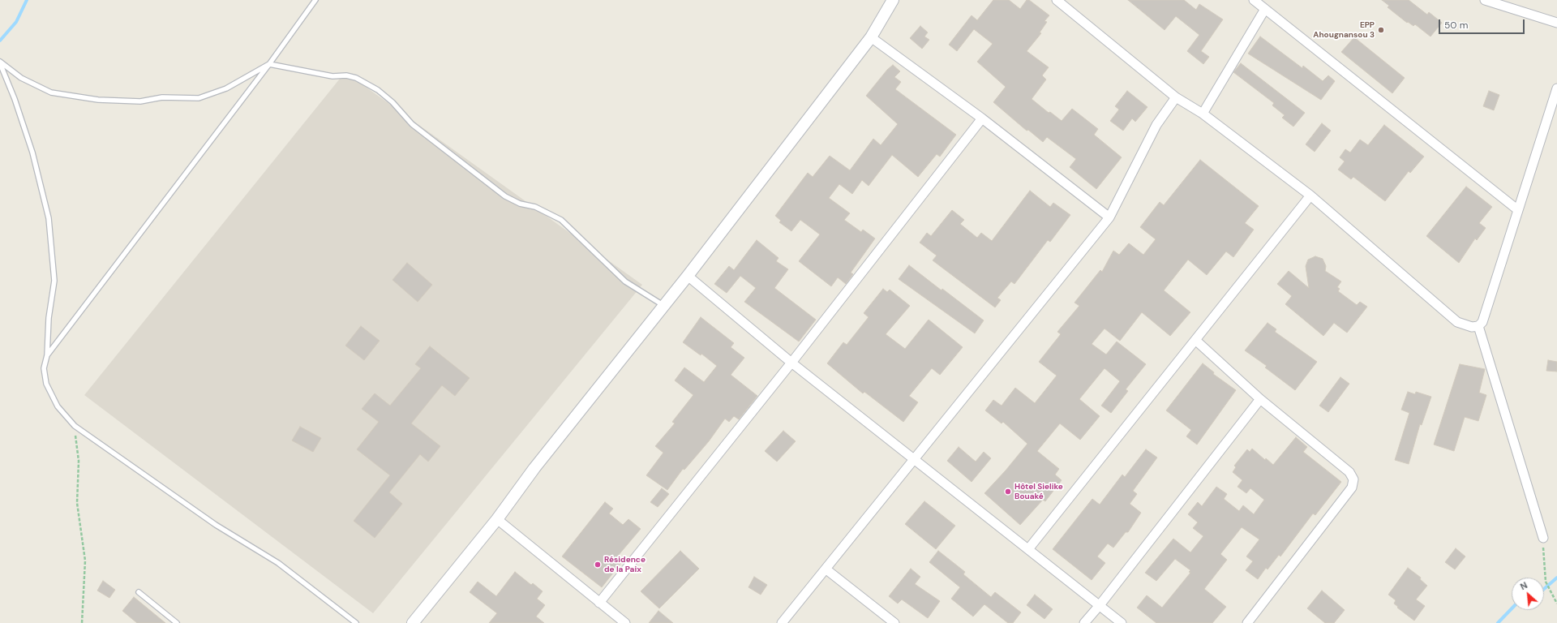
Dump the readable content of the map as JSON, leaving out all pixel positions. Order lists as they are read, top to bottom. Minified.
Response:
{"places":["EPP Ahougnansou 3","Hôtel Sielike Bouaké","Résidence de la Paix"],"scale_bar":"50 m","north":"top left"}
